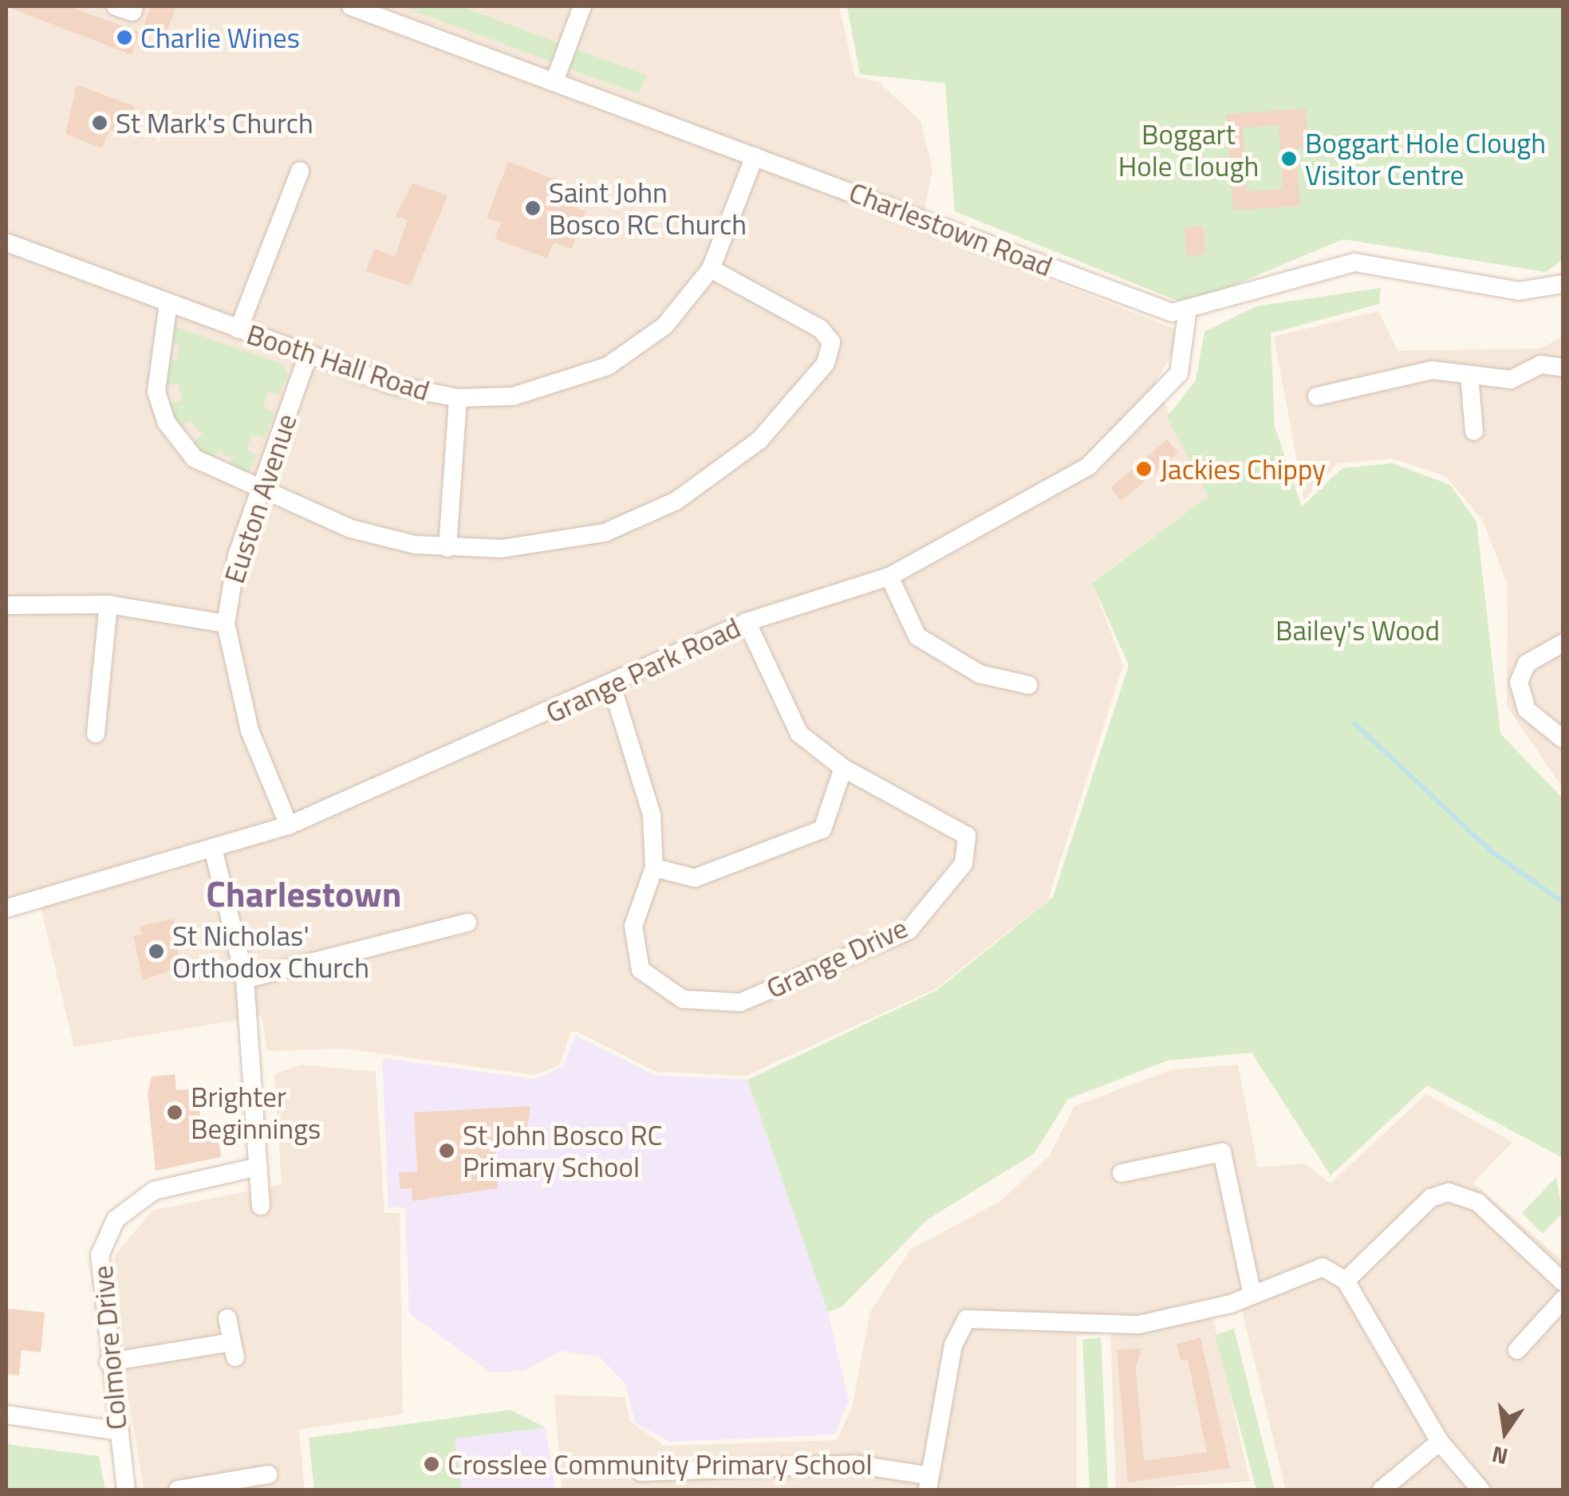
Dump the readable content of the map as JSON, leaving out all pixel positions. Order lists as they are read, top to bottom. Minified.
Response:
{"streets":{"street":["Charlestown Road","Booth Hall Road","Euston Avenue","Grange Park Road","Grange Drive","Colmore Drive"]},"crossings":[["Charlestown Road","Booth Hall Road"],["Charlestown Road","Grange Park Road"],["Booth Hall Road","Euston Avenue"],["Euston Avenue","Grange Park Road"],["Grange Park Road","Grange Drive"]],"districts":["Charlestown"],"parks":["Boggart Hole Clough","Bailey's Wood"],"places":["Charlie Wines","St Mark's Church","Boggart Hole Clough Visitor Centre","Saint John Bosco RC Church","Jackies Chippy","St Nicholas' Orthodox Church","Brighter Beginnings","St John Bosco RC Primary School","Crosslee Community Primary School"],"north":"bottom"}
